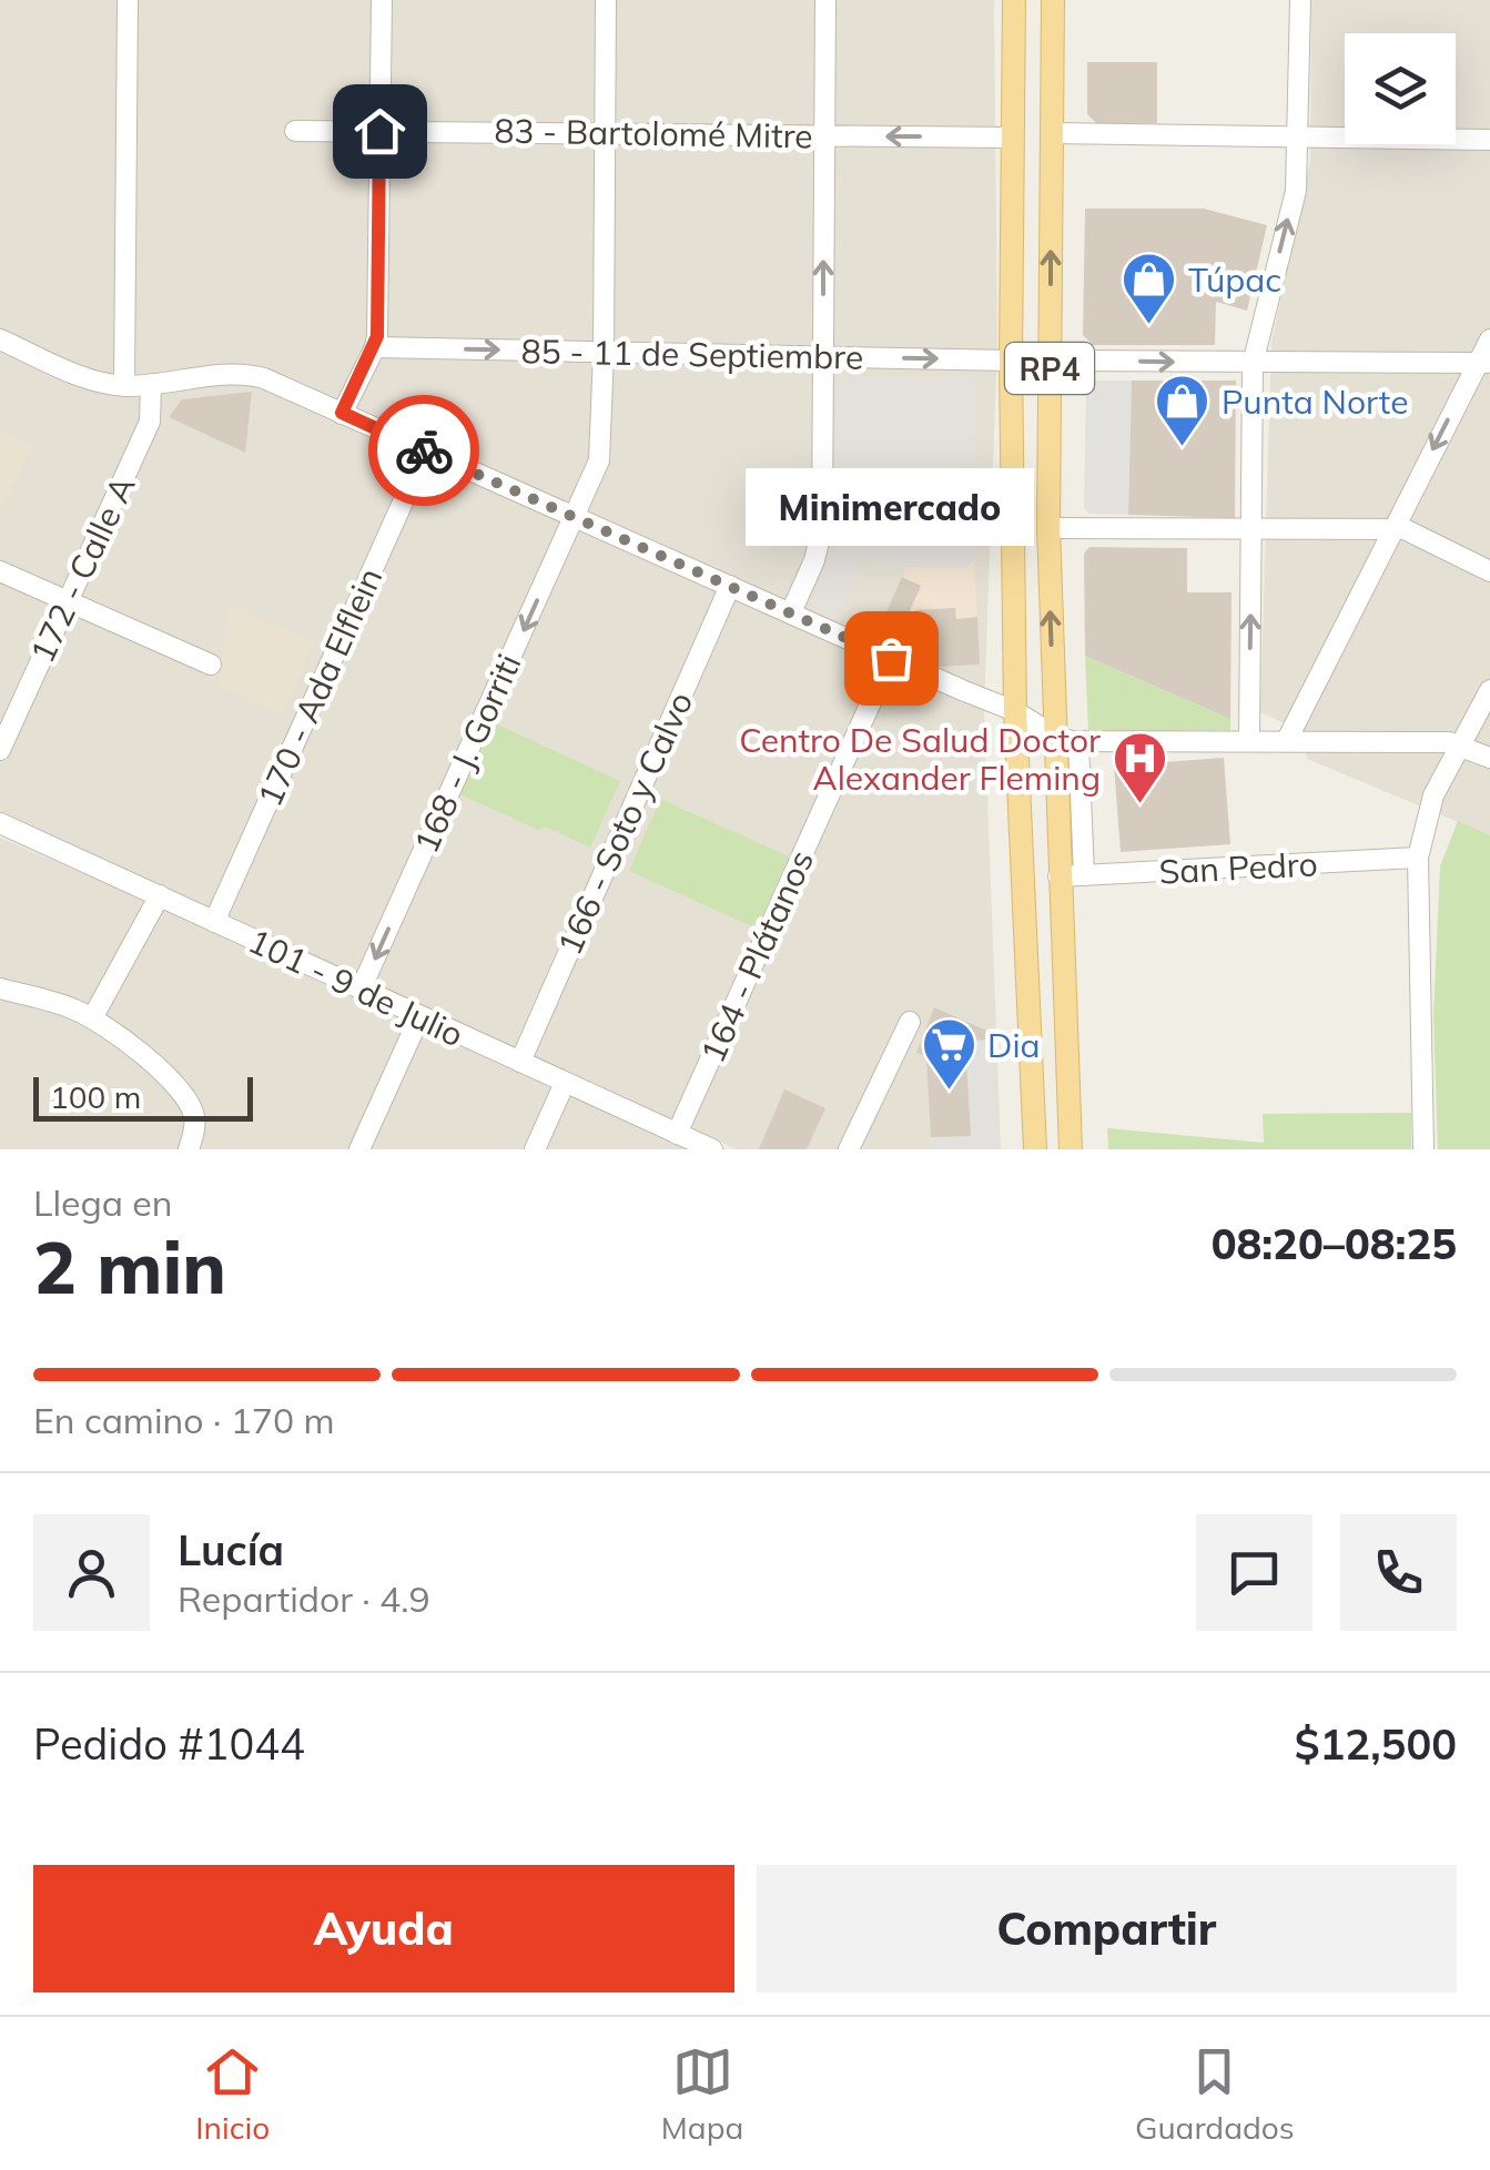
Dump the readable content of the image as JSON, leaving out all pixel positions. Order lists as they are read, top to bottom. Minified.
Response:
{"streets":{"main road":["RP4"],"street":["83 - Bartolomé Mitre","85 - 11 de Septiembre","172 - Calle A","170 - Ada Elflein","168 - J. Gorriti","166 - Soto y Calvo","San Pedro","164 - Plátanos","101 - 9 de Julio"]},"crossings":[["83 - Bartolomé Mitre","RP4"],["83 - Bartolomé Mitre","168 - J. Gorriti"],["85 - 11 de Septiembre","RP4"],["85 - 11 de Septiembre","168 - J. Gorriti"],["RP4","San Pedro"],["170 - Ada Elflein","101 - 9 de Julio"],["168 - J. Gorriti","101 - 9 de Julio"],["166 - Soto y Calvo","101 - 9 de Julio"],["164 - Plátanos","101 - 9 de Julio"]],"one_way":["168 - J. Gorriti"],"places":{"shop":["Túpac","Punta Norte"],"other":["Minimercado"],"hospital":["Centro De Salud Doctor Alexander Fleming"],"supermarket":["Dia"]},"scale_bar":"100 m","page":{"bubble":"Minimercado","scale":"100 m","heading":["2 min","Llega en","08:20–08:25"],"panel":["Lucía","Repartidor · 4.9","Pedido #1044","$12,500"],"bar":"En camino · 170 m","buttons":["Ayuda","Compartir"],"tabs":["Inicio","Mapa","Guardados"]}}
